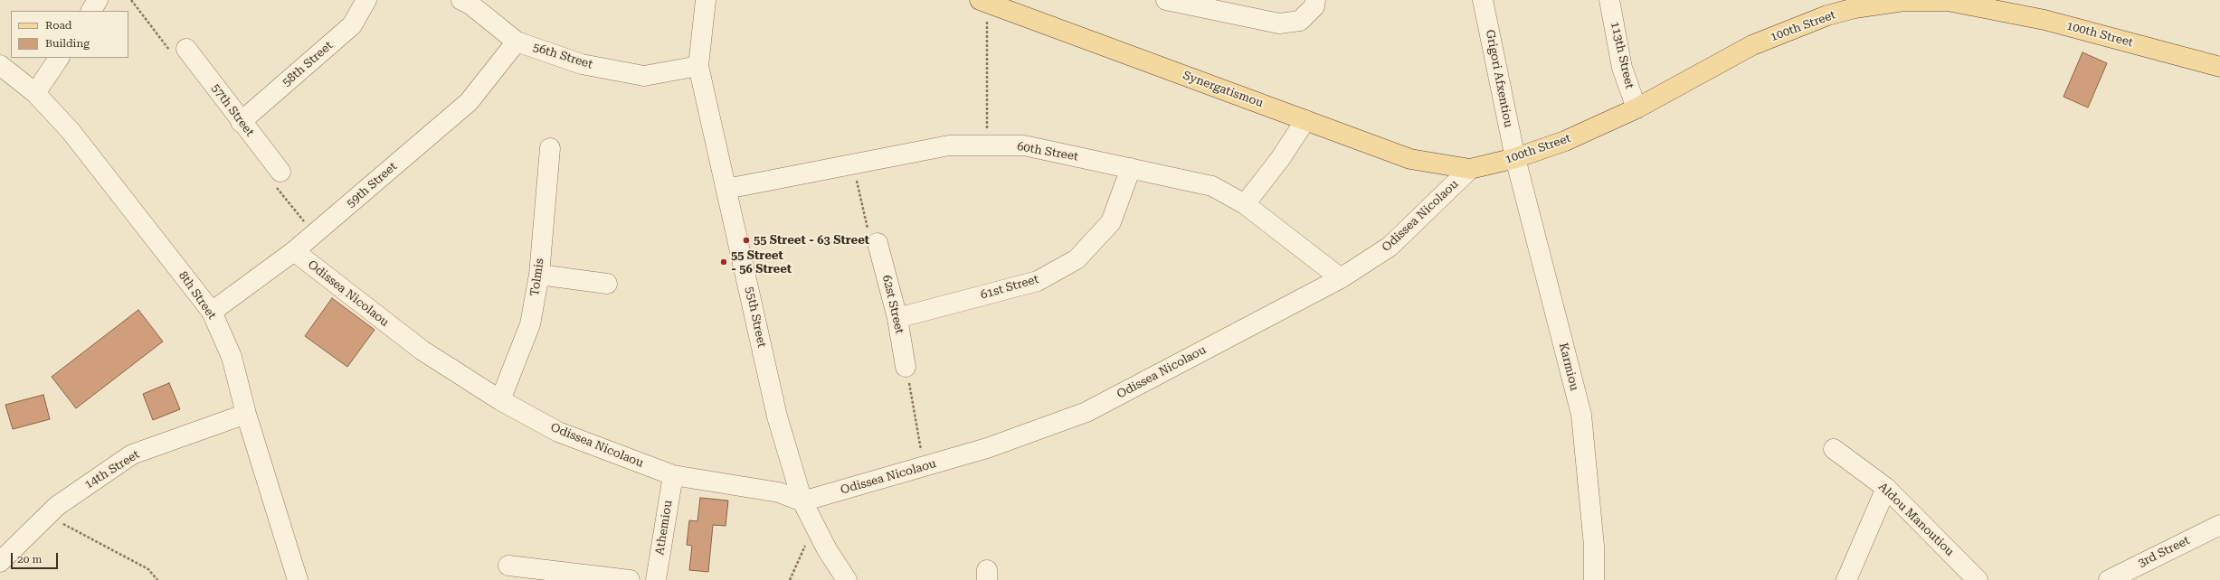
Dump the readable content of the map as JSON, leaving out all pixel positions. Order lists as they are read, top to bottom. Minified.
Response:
{"streets":{"main road":["100th Street","Synergatismou"],"street":["113th Street","56th Street","58th Street","Grigori Afxentiou","57th Street","60th Street","59th Street","Odissea Nicolaou","Tolmis","61st Street","8th Street","62st Street","55th Street","Karmiou","14th Street","Aldou Manoutiou","Athemiou","3rd Street"]},"crossings":[["100th Street","113th Street"],["100th Street","Grigori Afxentiou"],["100th Street","Synergatismou"],["100th Street","Odissea Nicolaou"],["100th Street","Karmiou"],["56th Street","59th Street"],["56th Street","55th Street"],["58th Street","57th Street"],["Grigori Afxentiou","Karmiou"],["Synergatismou","Odissea Nicolaou"],["60th Street","Odissea Nicolaou"],["60th Street","61st Street"],["60th Street","55th Street"],["59th Street","Odissea Nicolaou"],["59th Street","8th Street"],["Odissea Nicolaou","Tolmis"],["Odissea Nicolaou","55th Street"],["Odissea Nicolaou","Athemiou"],["61st Street","62st Street"],["8th Street","14th Street"]],"places":["55 Street - 63 Street","55 Street - 56 Street"],"legend":["Road","Building"],"scale_bar":"20 m"}
